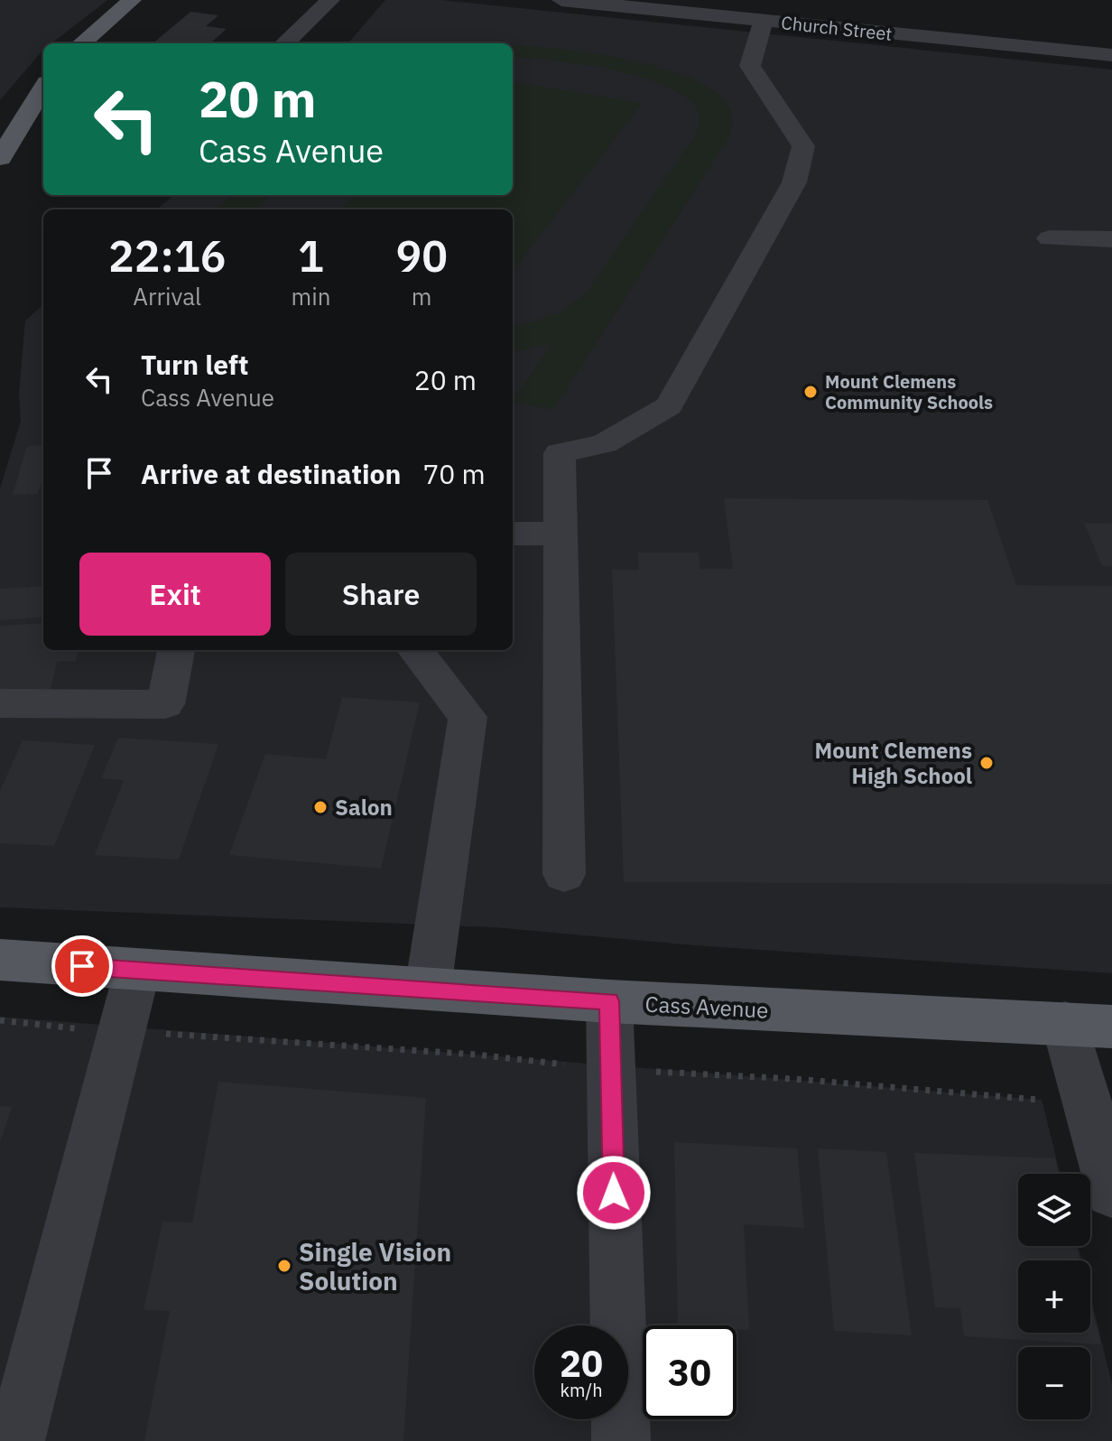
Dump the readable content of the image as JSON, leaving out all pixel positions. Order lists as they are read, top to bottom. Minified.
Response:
{"streets":{"main road":["Cass Avenue"],"street":["Church Street"]},"places":["Mount Clemens Community Schools","Mount Clemens High School","Salon","Single Vision Solution"],"page":{"turn":["20 m","Cass Avenue"],"eta":["22:16","Arrival","1","min","90","m"],"list":[{"name":"Turn left","note":"Cass Avenue","value":"20 m"},{"name":"Arrive at destination","value":"70 m"}],"buttons":["Exit","Share"],"map_buttons":["+","−"],"speed":"20 km/h","limit":"30"}}
